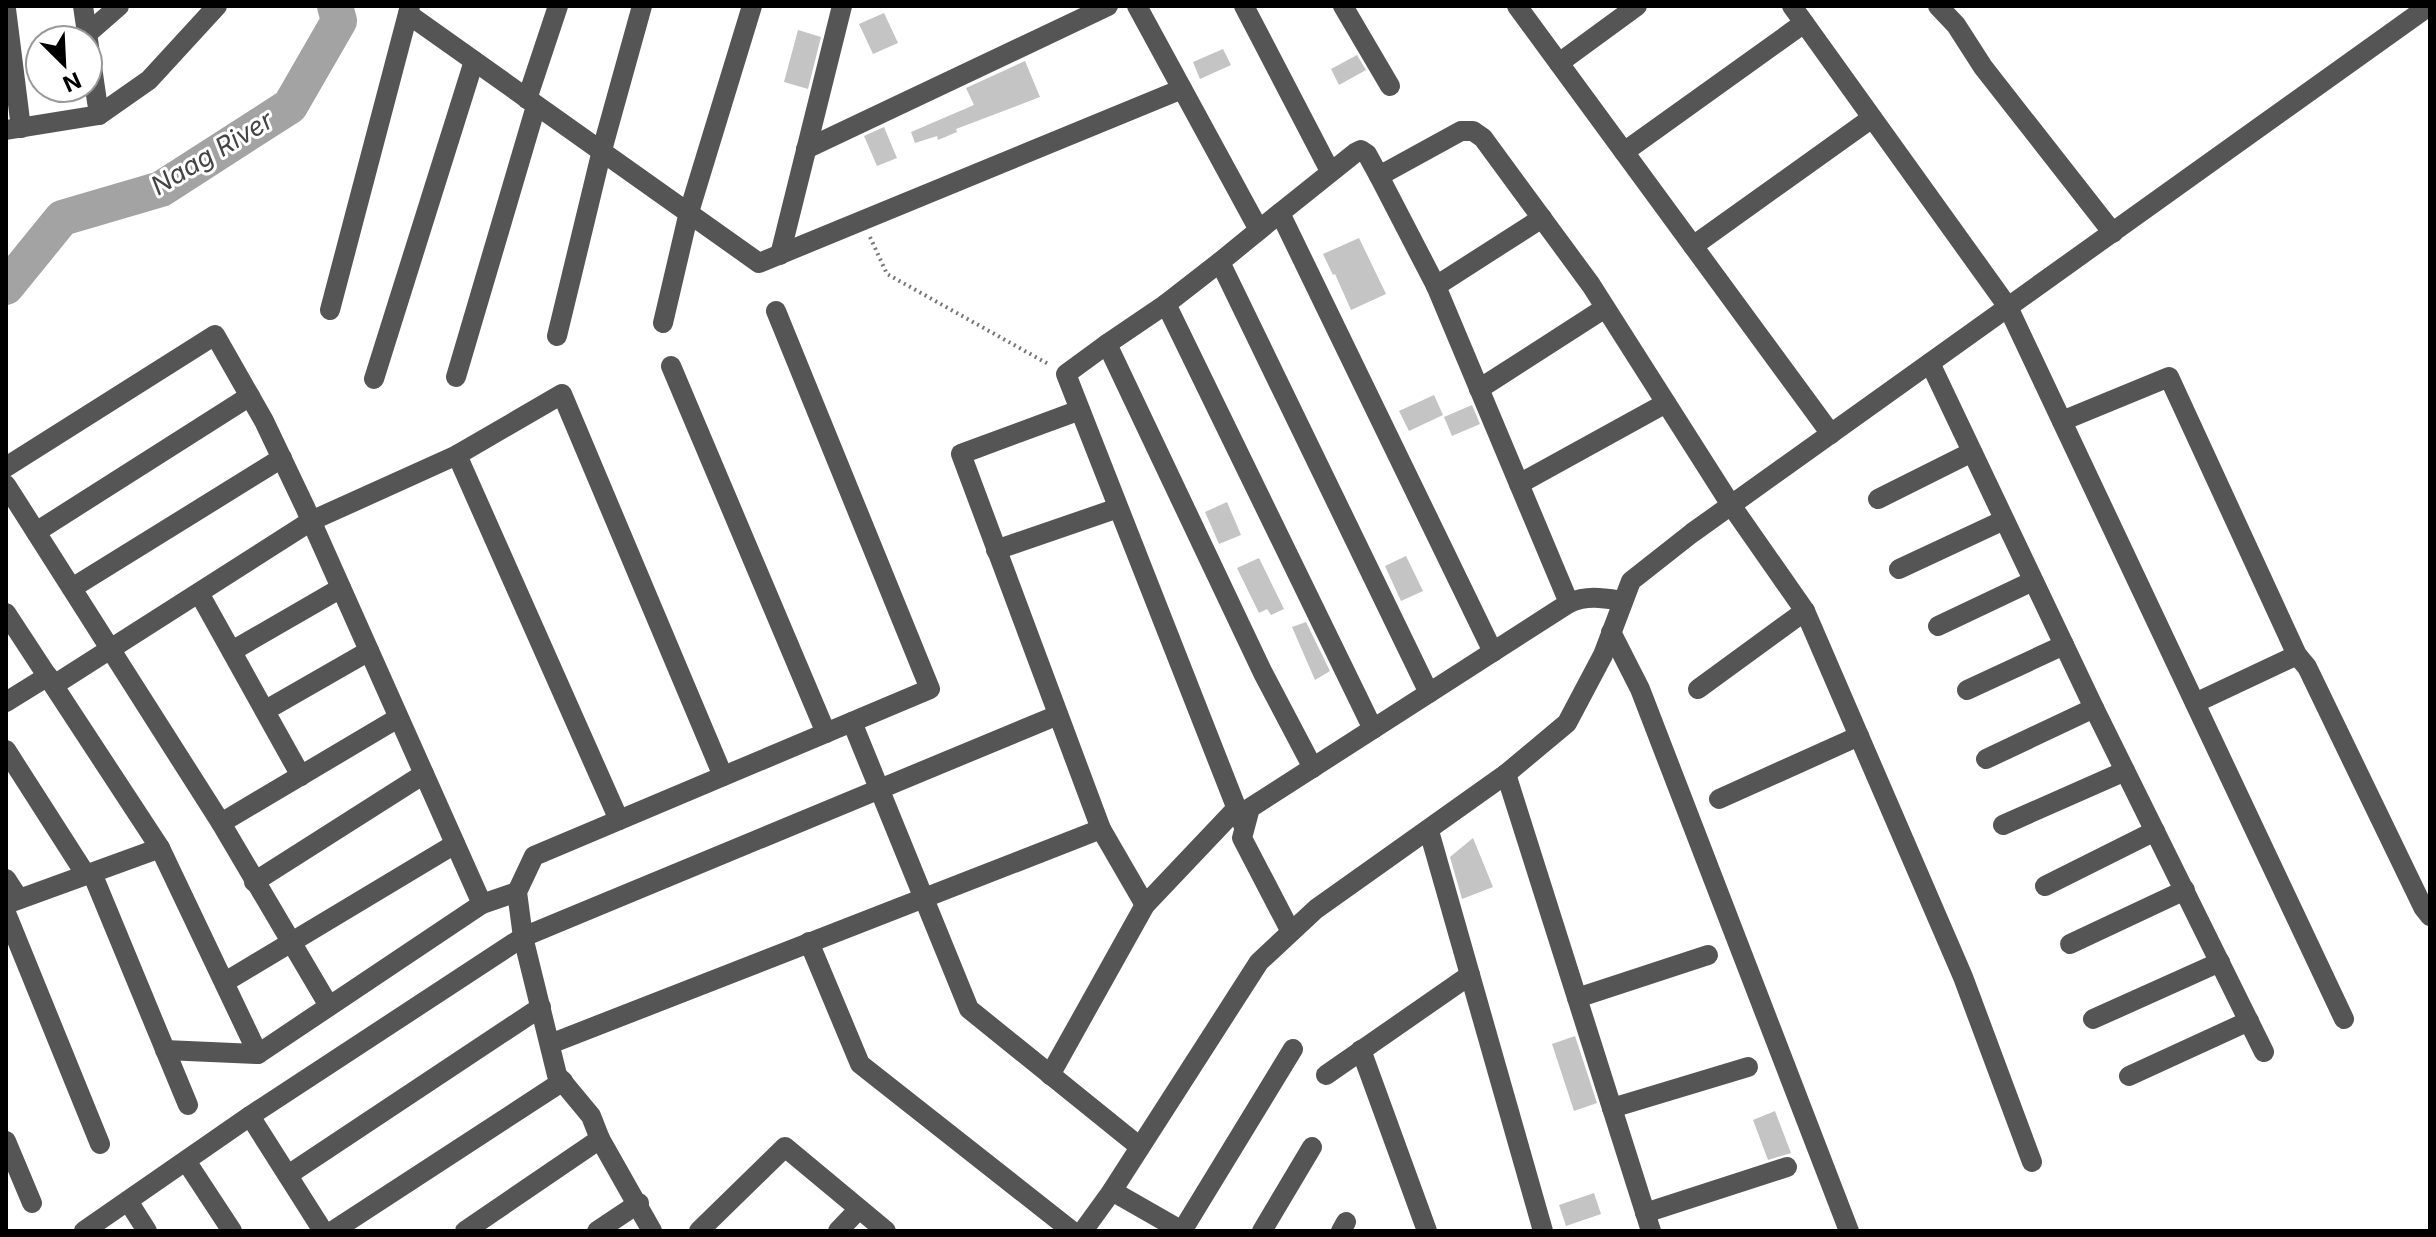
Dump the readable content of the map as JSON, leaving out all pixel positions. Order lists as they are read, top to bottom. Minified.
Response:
{"water":["Naag River"],"north":"bottom right"}
